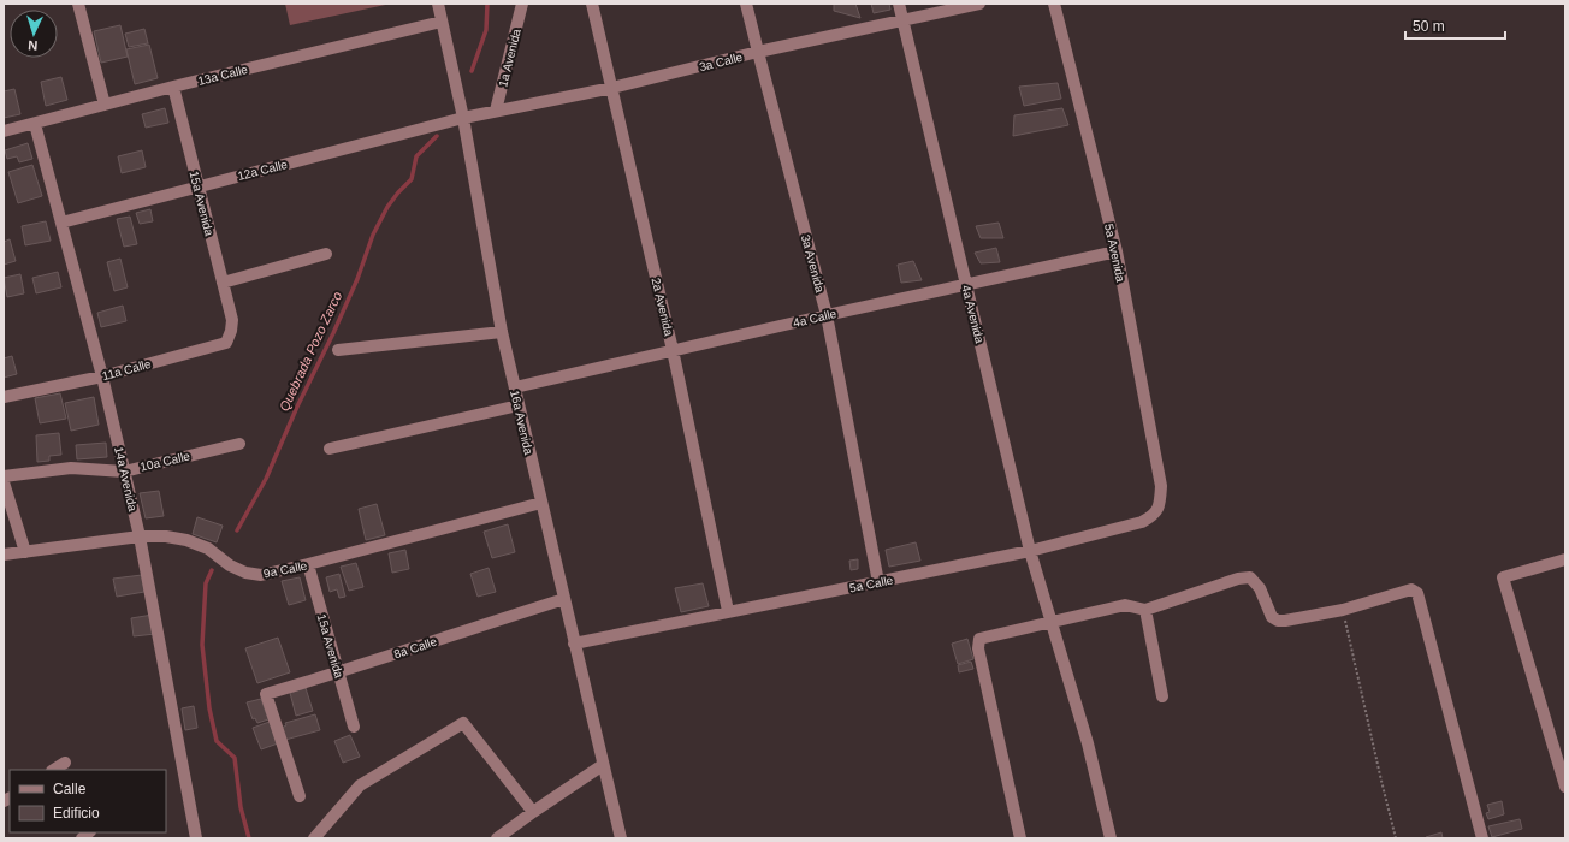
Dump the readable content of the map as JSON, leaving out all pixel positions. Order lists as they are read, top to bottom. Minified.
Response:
{"streets":{"street":["1a Avenida","3a Calle","13a Calle","12a Calle","15a Avenida","5a Avenida","3a Avenida","2a Avenida","4a Avenida","4a Calle","11a Calle","16a Avenida","10a Calle","14a Avenida","9a Calle","5a Calle","8a Calle"]},"crossings":[["1a Avenida","3a Calle"],["3a Calle","12a Calle"],["3a Calle","3a Avenida"],["3a Calle","2a Avenida"],["3a Calle","4a Avenida"],["3a Calle","16a Avenida"],["13a Calle","15a Avenida"],["13a Calle","16a Avenida"],["13a Calle","14a Avenida"],["12a Calle","15a Avenida"],["12a Calle","16a Avenida"],["12a Calle","14a Avenida"],["15a Avenida","11a Calle"],["15a Avenida","9a Calle"],["15a Avenida","8a Calle"],["5a Avenida","4a Calle"],["5a Avenida","5a Calle"],["3a Avenida","4a Calle"],["3a Avenida","5a Calle"],["2a Avenida","4a Calle"],["2a Avenida","5a Calle"],["4a Avenida","4a Calle"],["4a Avenida","5a Calle"],["4a Calle","16a Avenida"],["11a Calle","14a Avenida"],["16a Avenida","9a Calle"],["16a Avenida","5a Calle"],["16a Avenida","8a Calle"],["10a Calle","14a Avenida"],["14a Avenida","9a Calle"]],"water":["Quebrada Pozo Zarco"],"legend":["Calle","Edificio"],"scale_bar":"50 m","north":"bottom"}
